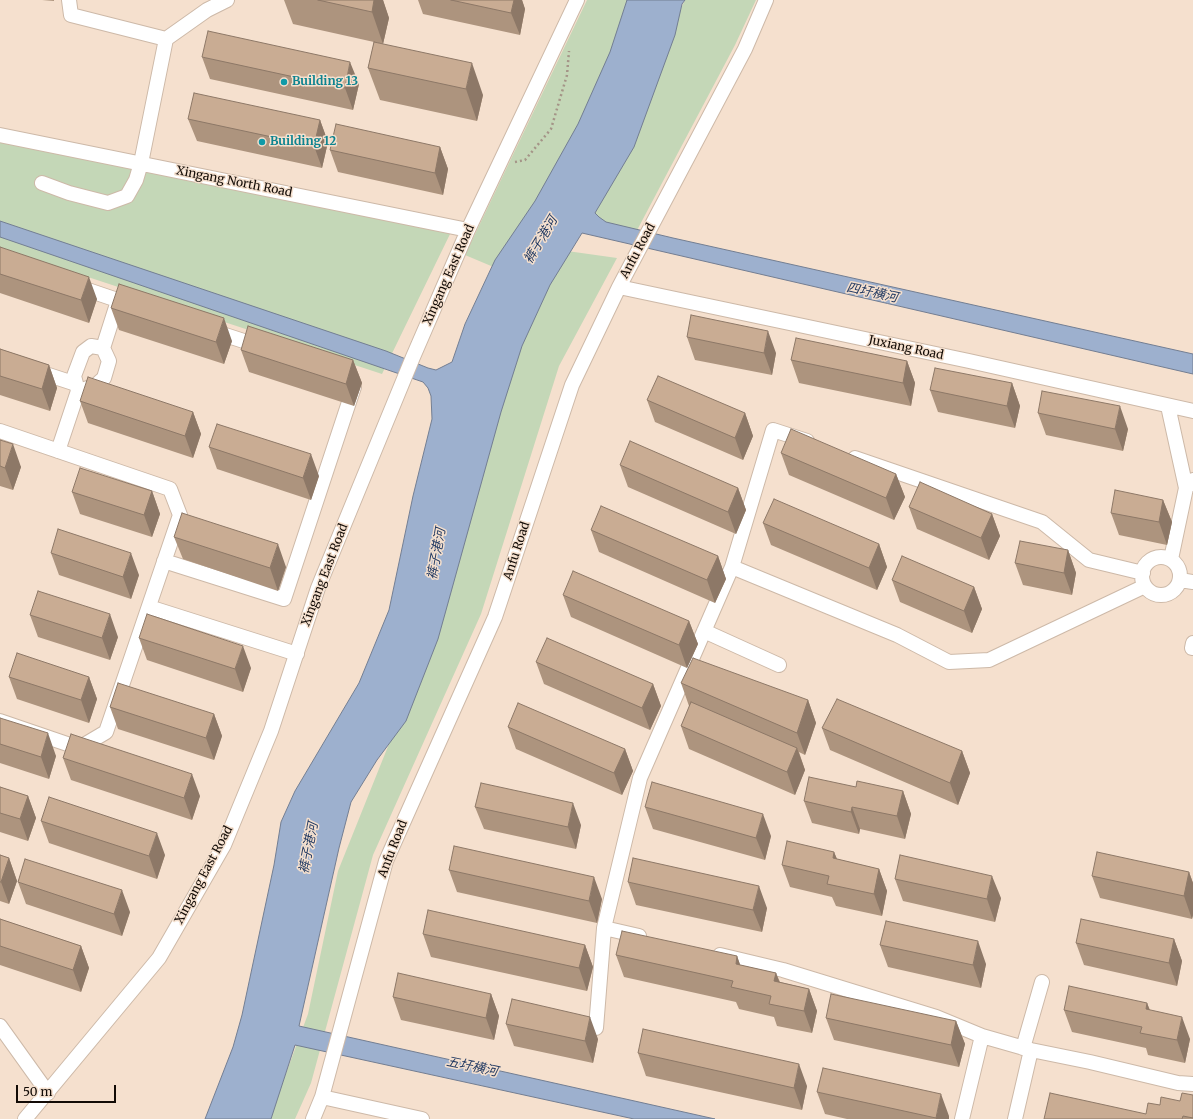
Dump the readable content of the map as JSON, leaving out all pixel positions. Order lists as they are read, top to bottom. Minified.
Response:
{"streets":{"street":["Xingang North Road","Anfu Road","Xingang East Road","Juxiang Road"]},"crossings":[["Xingang North Road","Xingang East Road"],["Anfu Road","Juxiang Road"]],"water":["裤子港河","四圩横河","五圩横河"],"places":["Building 13","Building 12"],"scale_bar":"50 m"}
